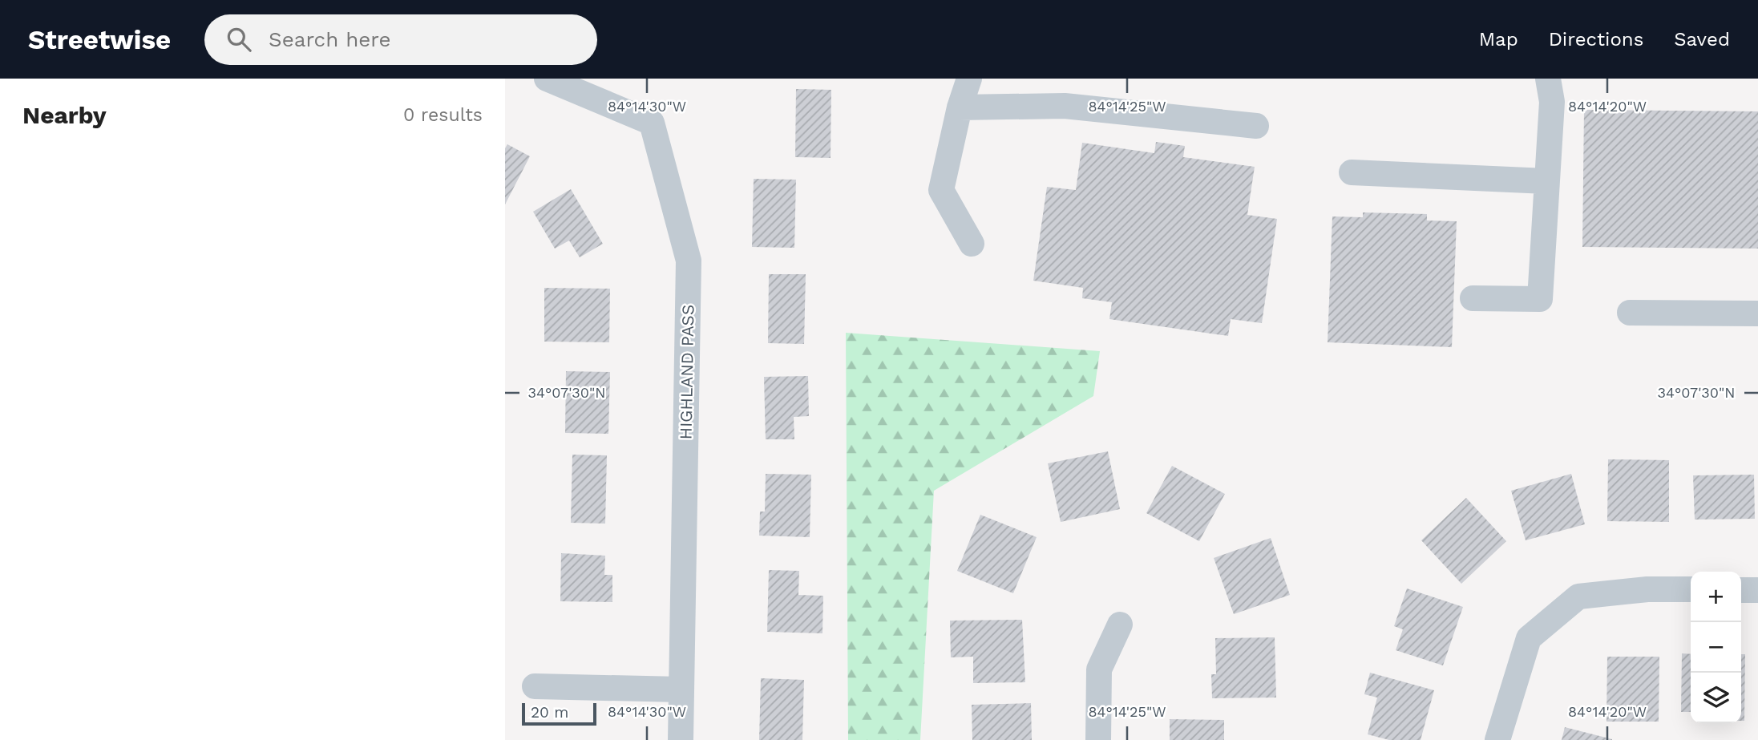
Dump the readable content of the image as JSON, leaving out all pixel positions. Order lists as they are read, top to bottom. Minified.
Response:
{"streets":{"street":["HIGHLAND PASS"]},"scale_bar":"20 m","page":{"header":"Streetwise","search":"Search here","nav":["Map","Directions","Saved"],"heading":["Nearby","0 results"],"map_buttons":["+","−"],"scale":"20 m"},"coordinates":["84°14'30\"W","84°14'25\"W","84°14'20\"W","34°07'30\"N"]}
